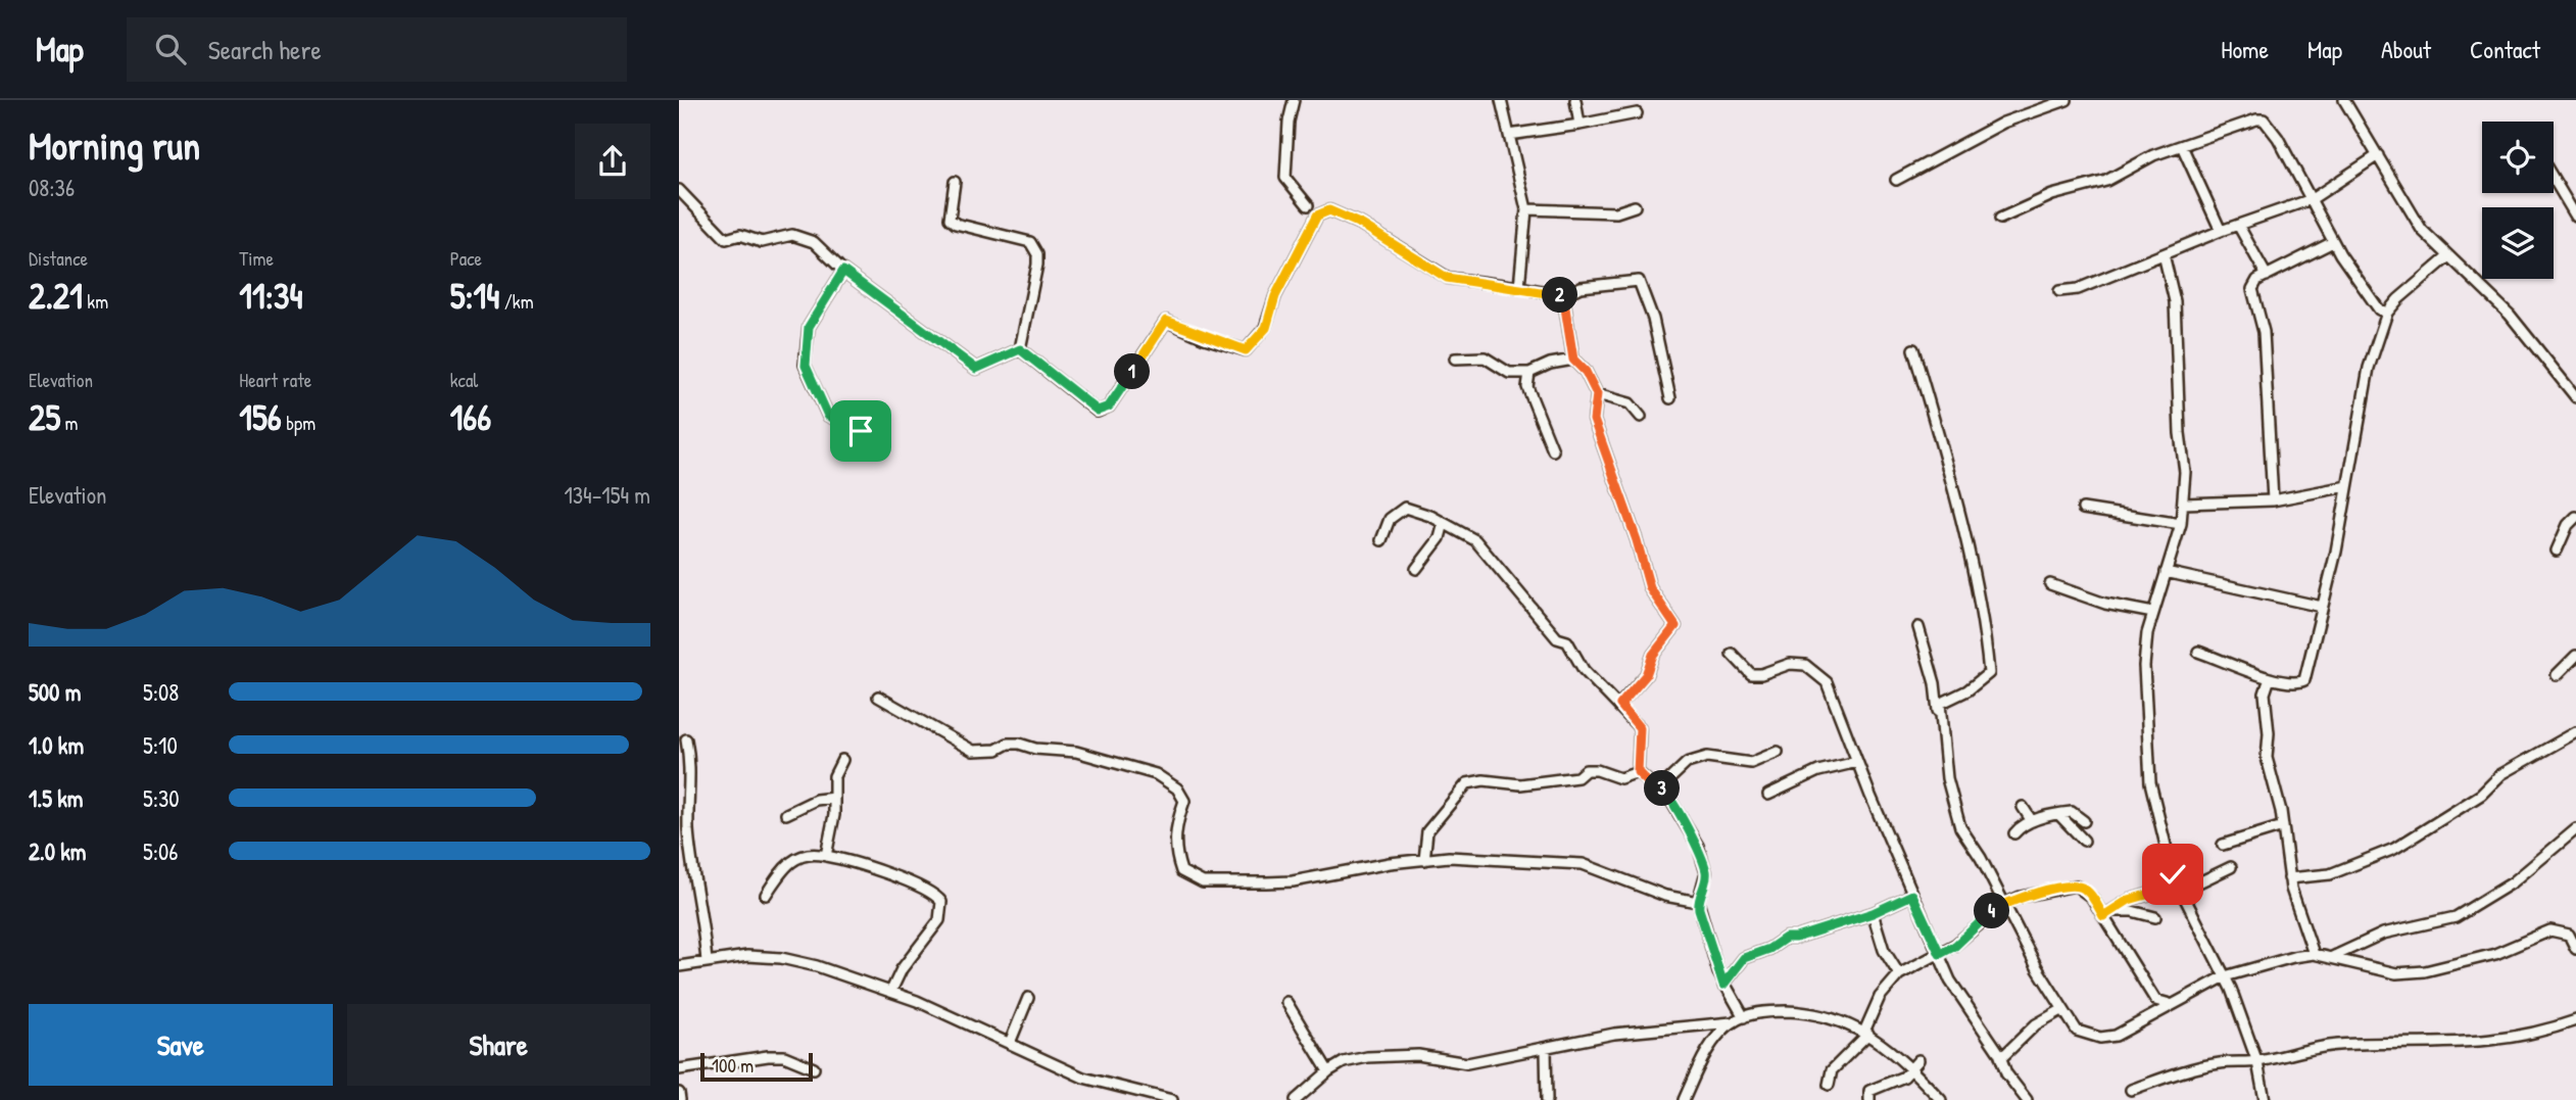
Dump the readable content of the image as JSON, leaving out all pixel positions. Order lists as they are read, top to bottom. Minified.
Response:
{"scale_bar":"100 m","page":{"header":"Map","search":"Search here","nav":["Home","Map","About","Contact"],"heading":["Morning run","08:36"],"stats":[["Distance","2.21 km"],["Time","11:34"],["Pace","5:14 /km"],["Elevation","25 m"],["Heart rate","156 bpm"],["kcal","166"]],"pins":["2","1","3","4"],"chart":["Elevation","134–154 m"],"list":[{"name":"500 m","note":"5:08"},{"name":"1.0 km","note":"5:10"},{"name":"1.5 km","note":"5:30"},{"name":"2.0 km","note":"5:06"}],"buttons":["Save","Share"],"scale":"100 m"}}
